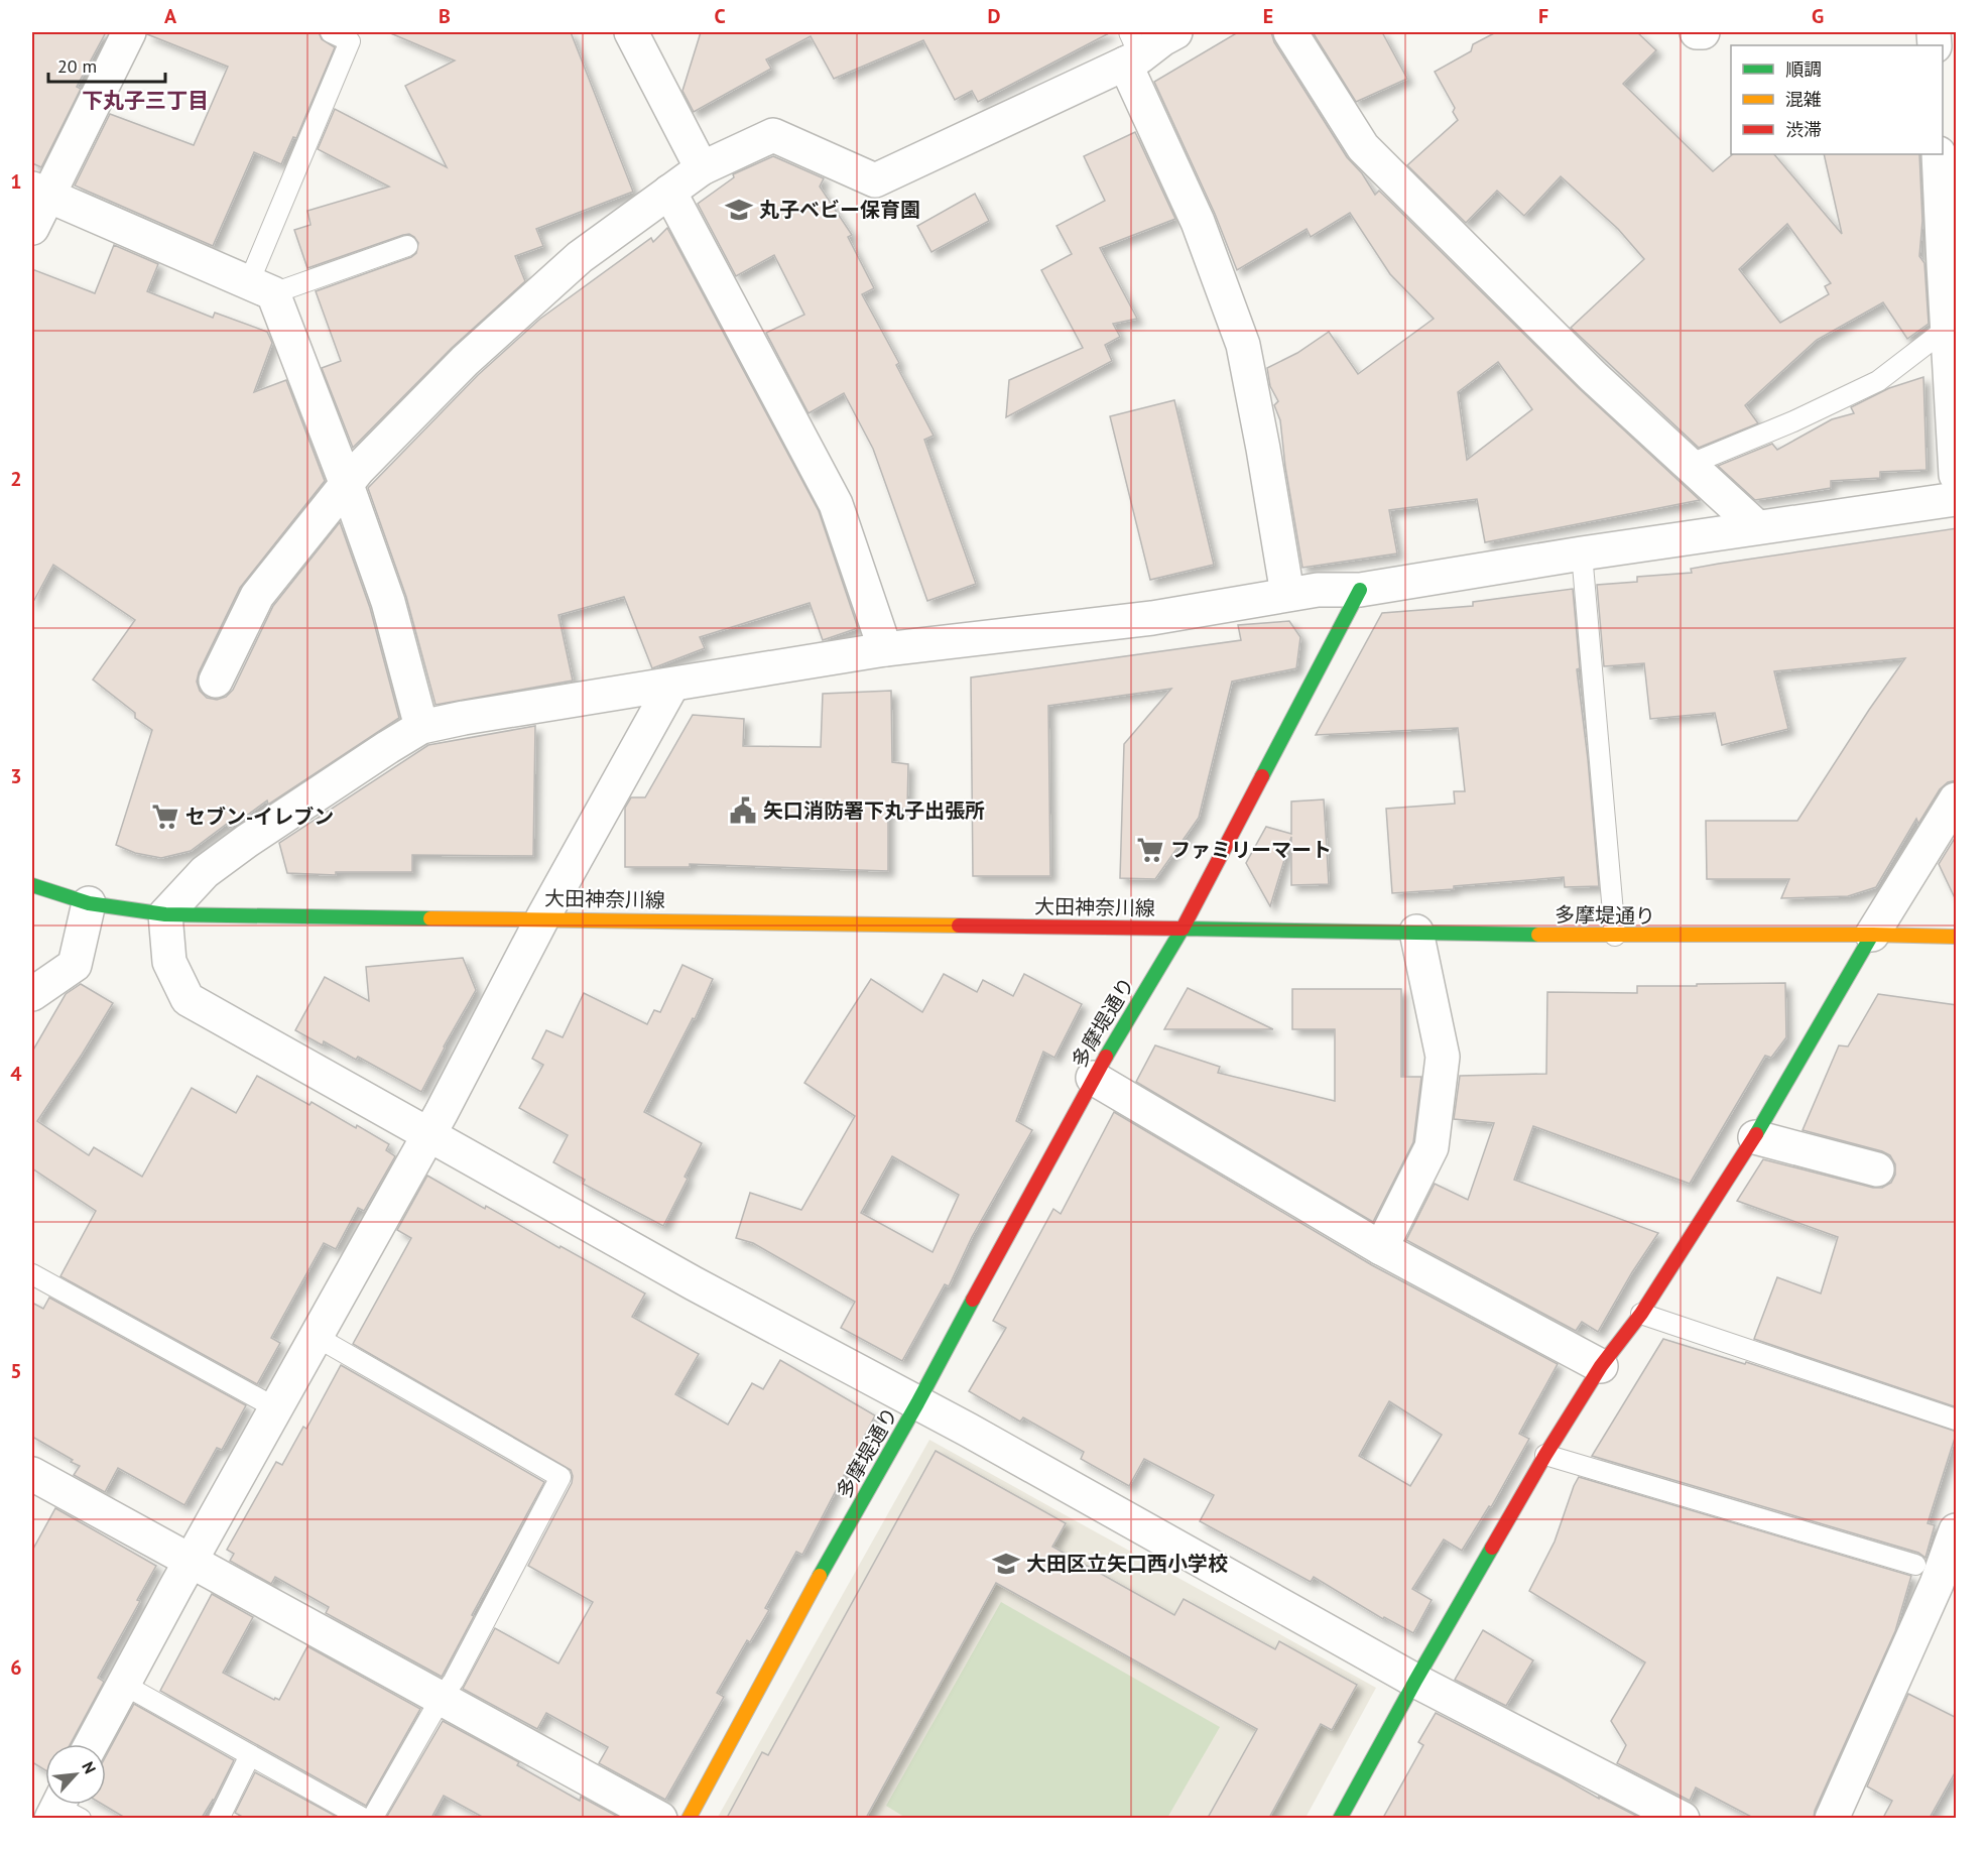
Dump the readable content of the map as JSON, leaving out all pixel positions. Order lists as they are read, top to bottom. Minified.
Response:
{"streets":{"main road":["大田神奈川線","多摩堤通り"]},"crossings":[["大田神奈川線","多摩堤通り"]],"districts":["下丸子三丁目"],"places":{"school or university":["丸子ベビー保育園","大田区立矢口西小学校"],"public building":["矢口消防署下丸子出張所"],"supermarket":["セブン-イレブン","ファミリーマート"]},"legend":["順調","混雑","渋滞"],"scale_bar":"20 m","north":"top right","grid":{"columns":["A","B","C","D","E","F","G"],"rows":["1","2","3","4","5","6"]}}
